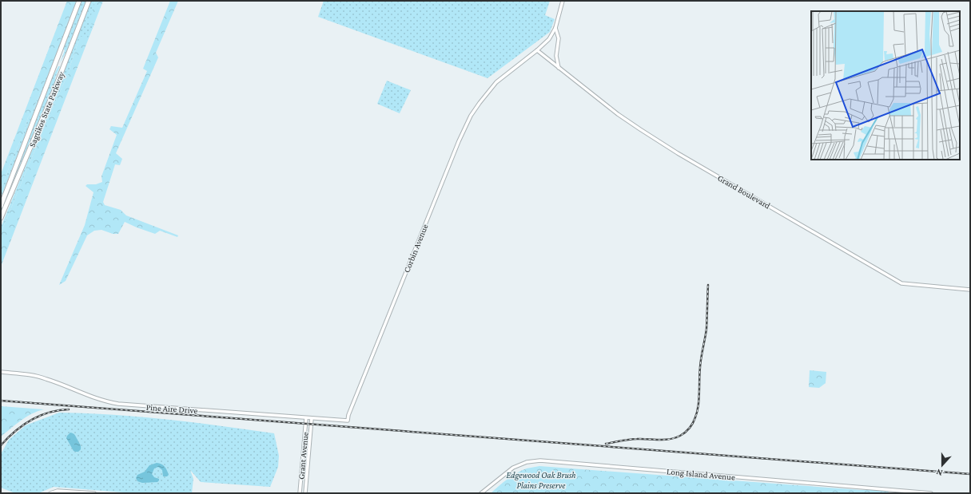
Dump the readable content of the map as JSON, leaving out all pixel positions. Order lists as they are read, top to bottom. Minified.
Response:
{"streets":{"highway":["Sagtikos State Parkway"],"street":["Grand Boulevard","Corbin Avenue","Pine Aire Drive","Grant Avenue","Long Island Avenue"]},"crossings":[["Grand Boulevard","Corbin Avenue"],["Corbin Avenue","Pine Aire Drive"],["Pine Aire Drive","Grant Avenue"]],"parks":["Edgewood Oak Brush Plains Preserve"],"north":"bottom"}
